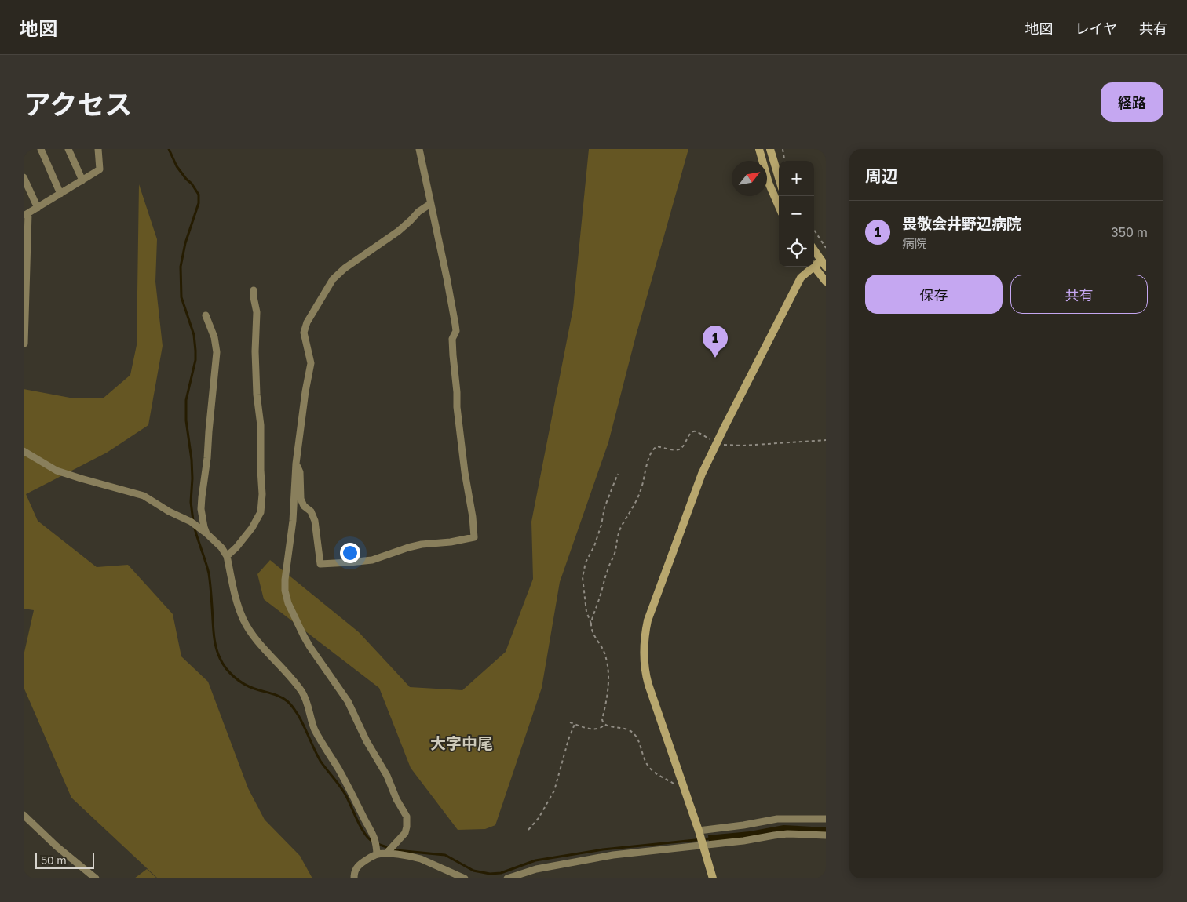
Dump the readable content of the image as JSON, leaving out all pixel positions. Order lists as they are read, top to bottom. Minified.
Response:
{"districts":["大字中尾"],"scale_bar":"50 m","north":"top right","page":{"header":"地図","nav":["地図","レイヤ","共有"],"title":"アクセス","buttons":["経路",["保存","共有"]],"heading":"周辺","map_buttons":["+","−"],"list":[{"mark":"1","name":"畏敬会井野辺病院","note":"病院","value":"350 m"}],"pins":"1","scale":"50 m"}}
